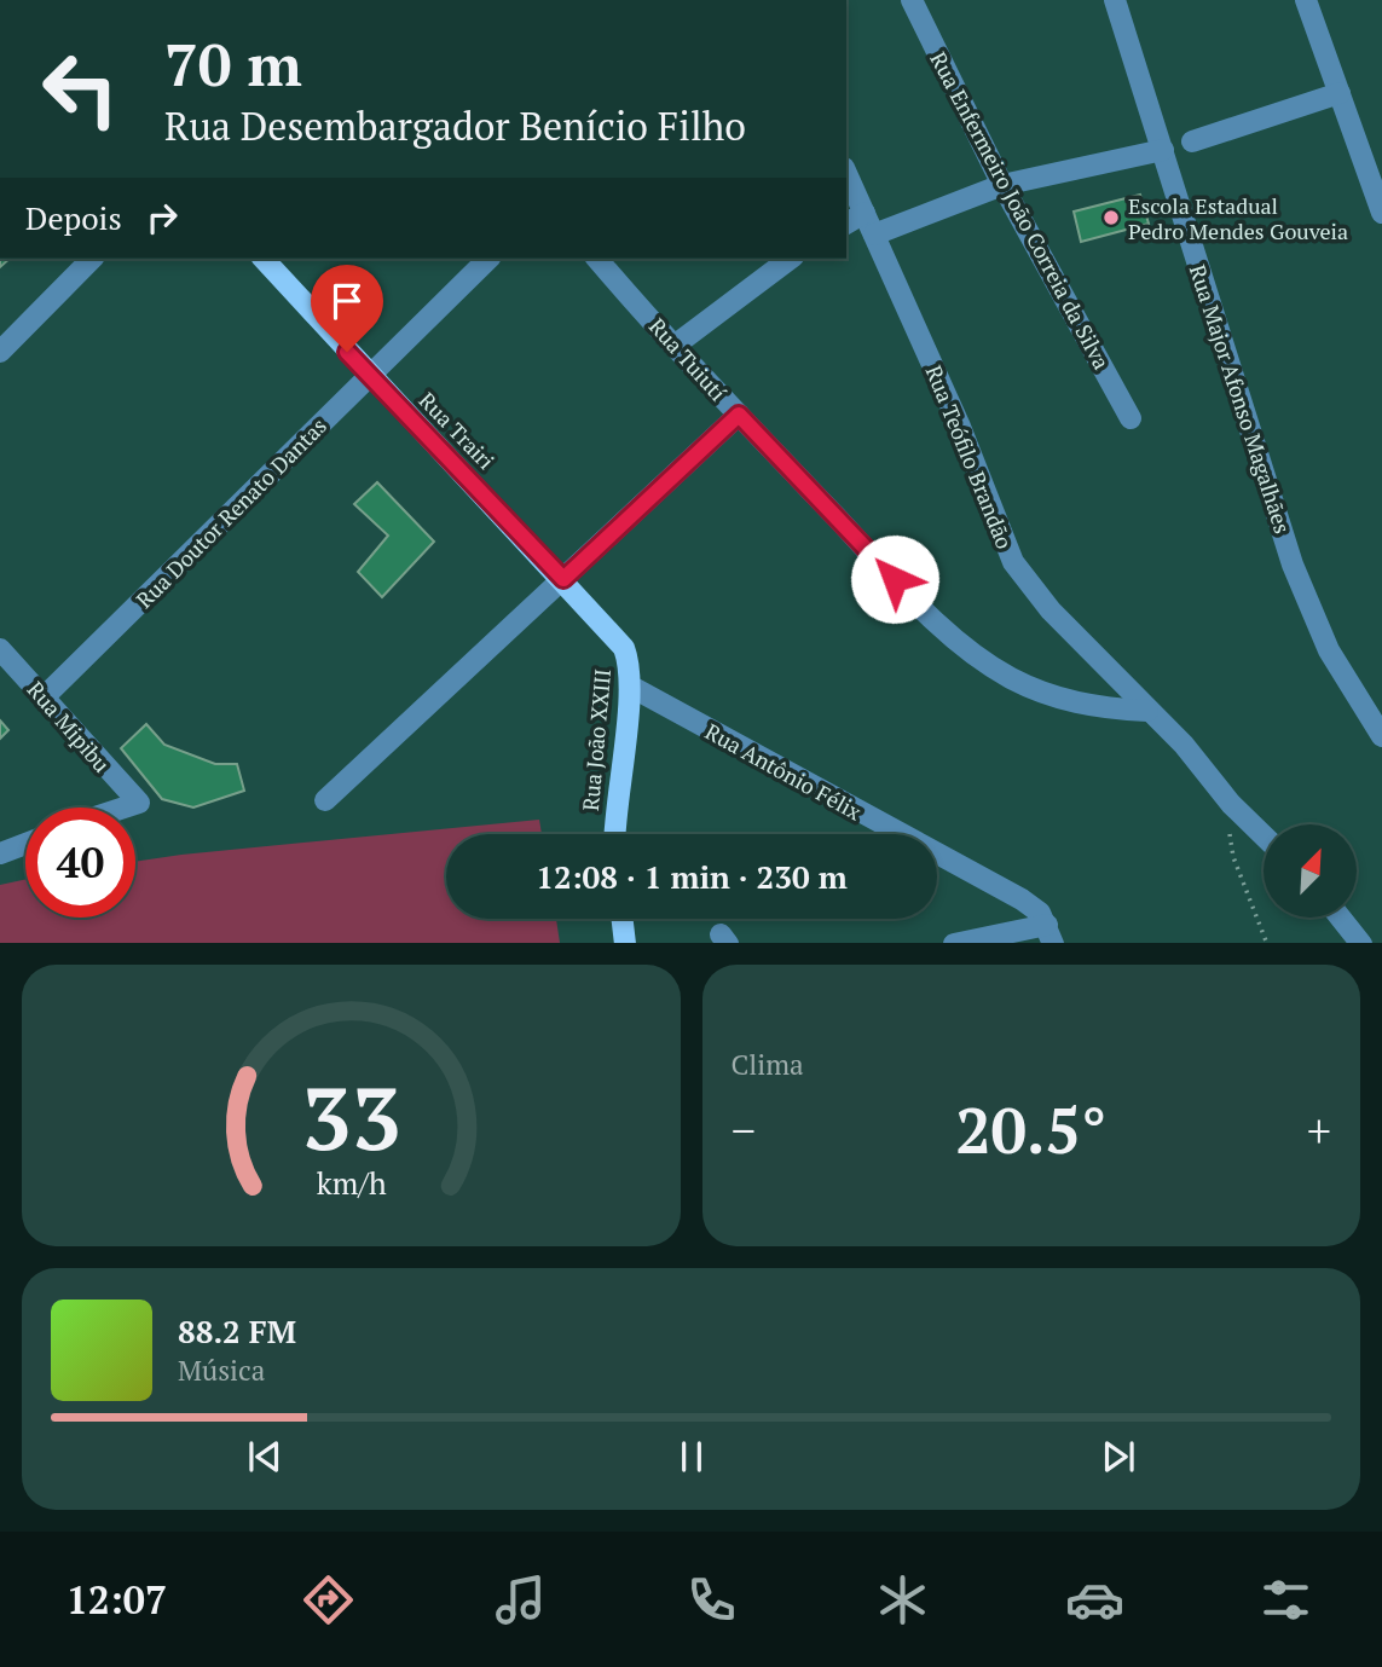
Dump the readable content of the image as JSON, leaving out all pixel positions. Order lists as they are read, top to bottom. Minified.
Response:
{"streets":{"main road":["Rua Trairi","Rua João XXIII"],"street":["Rua Enfermeiro João Correia da Silva","Rua Tuiutí","Rua Major Afonso Magalhães","Rua Teófilo Brandão","Rua Doutor Renato Dantas","Rua Mipibu","Rua Antônio Félix"]},"crossings":[["Rua Tuiutí","Rua Teófilo Brandão"],["Rua Trairi","Rua Doutor Renato Dantas"],["Rua Trairi","Rua João XXIII"],["Rua Doutor Renato Dantas","Rua Mipibu"],["Rua João XXIII","Rua Antônio Félix"]],"places":["Escola Estadual Pedro Mendes Gouveia"],"north":"top right","page":{"turn":["70 m","Rua Desembargador Benício Filho"],"then":"Depois","limit":"40","trip":"12:08 · 1 min · 230 m","tile":"Clima","heat":["−","20.5°","+"],"song":["88.2 FM","Música"],"tabs":"12:07","gauge":["33","km/h"]}}
